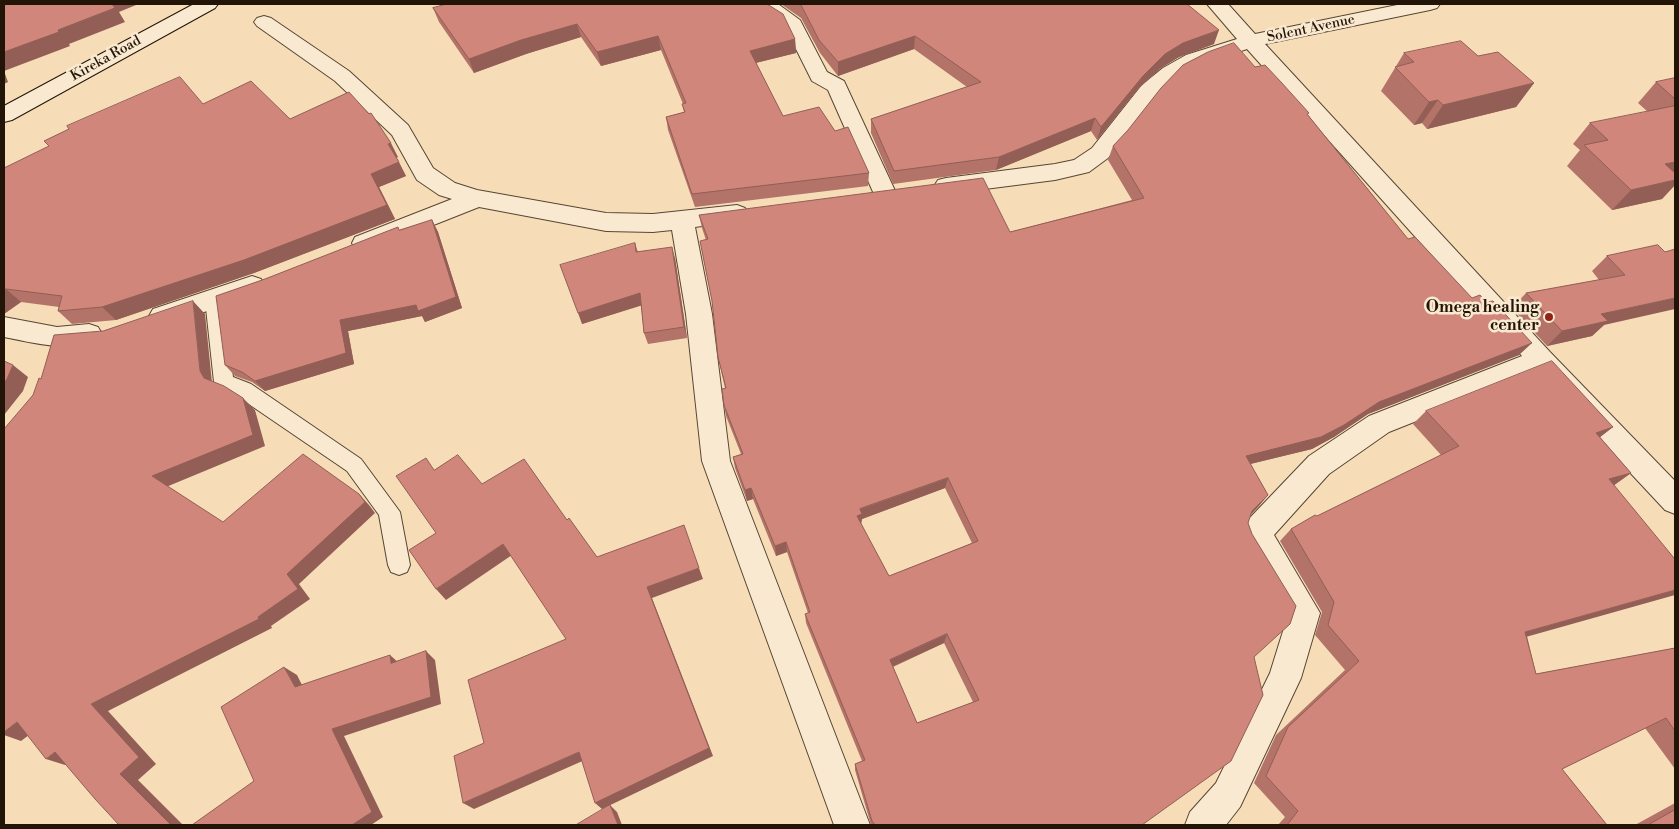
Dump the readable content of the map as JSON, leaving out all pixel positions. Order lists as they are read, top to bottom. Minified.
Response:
{"streets":{"street":["Solent Avenue","Kireka Road"]},"places":["Omega healing center"]}
